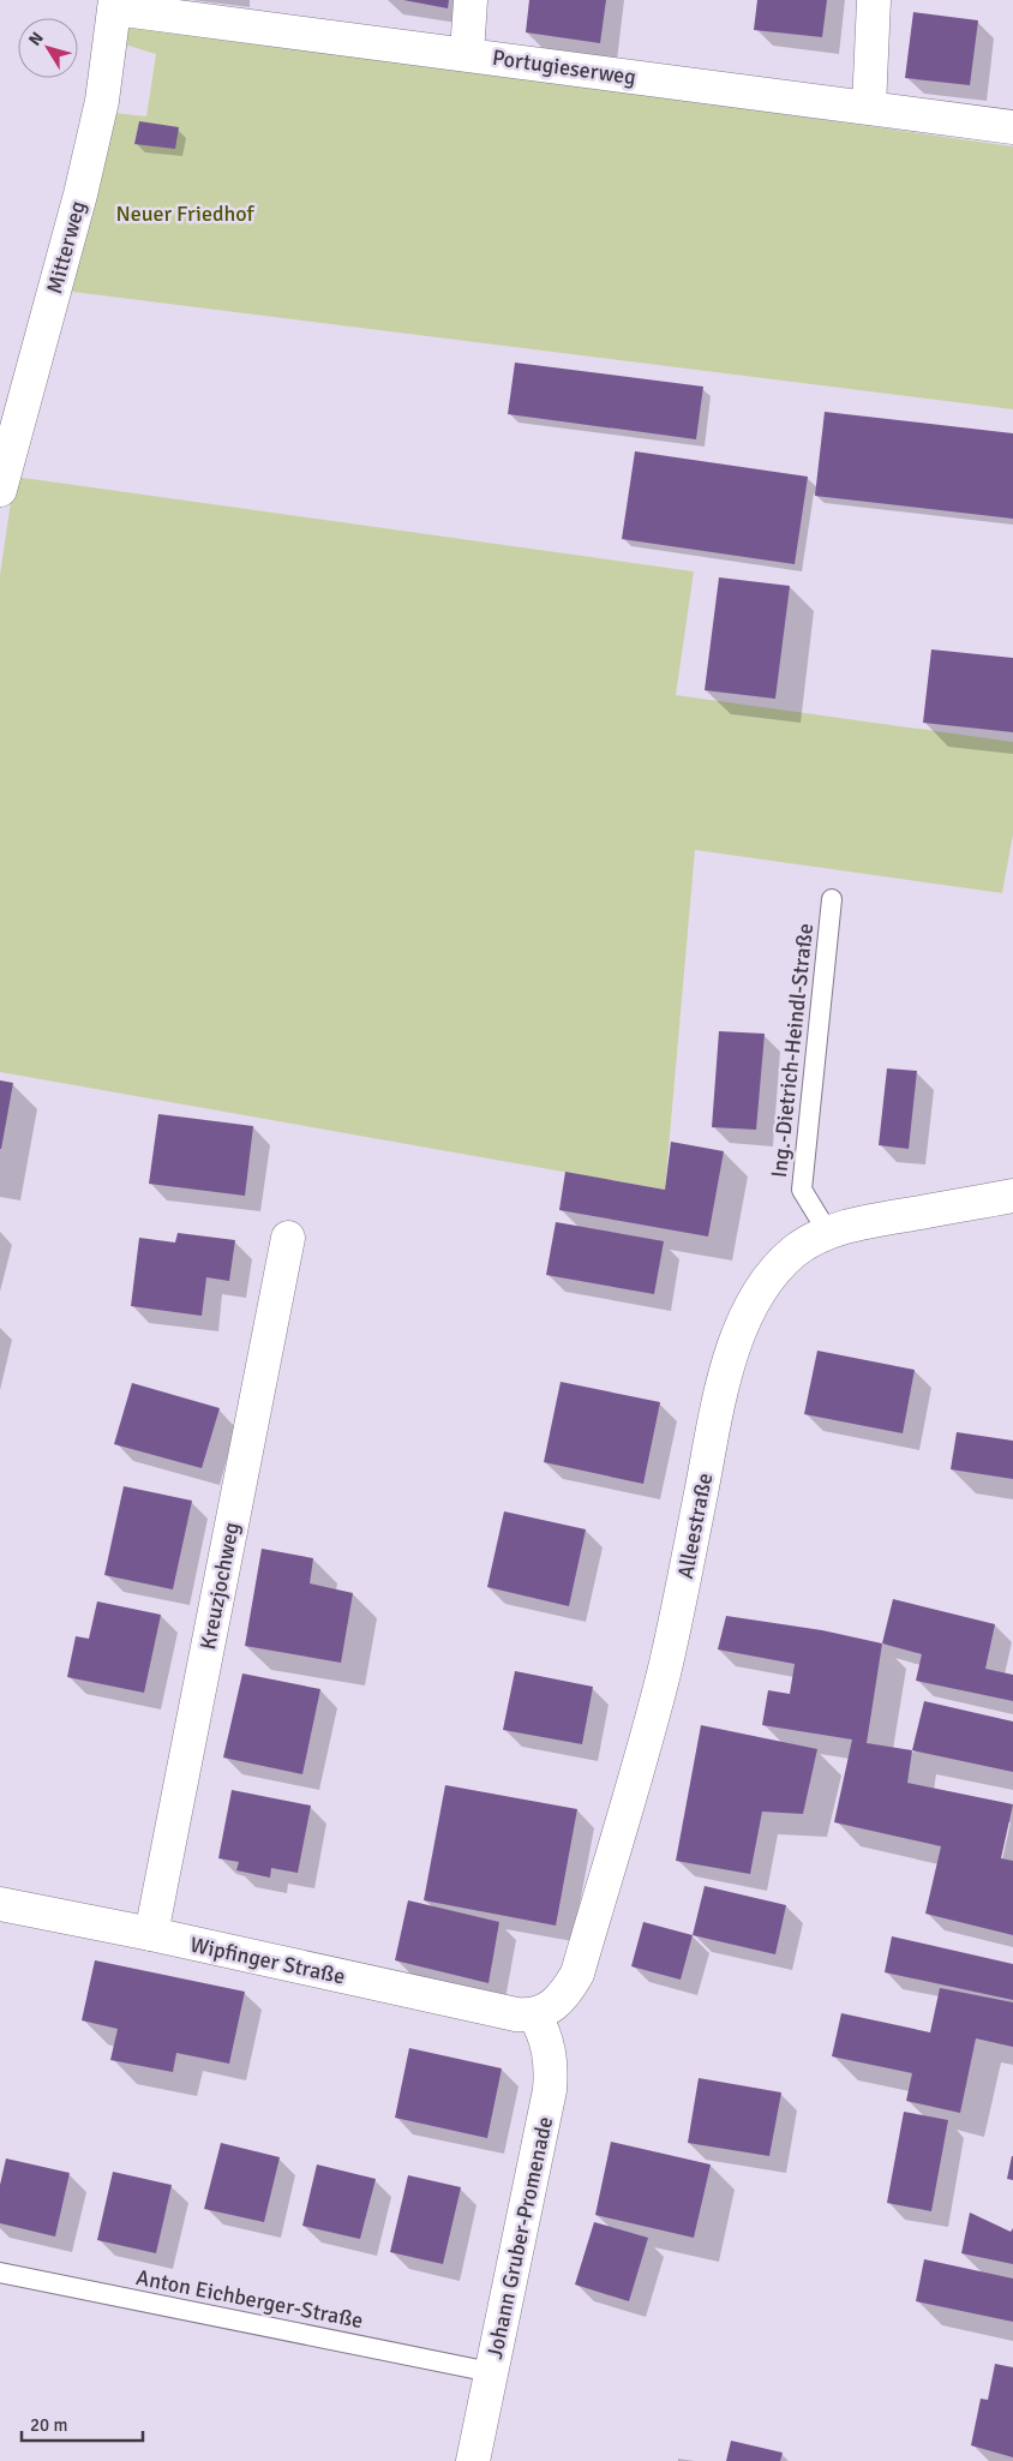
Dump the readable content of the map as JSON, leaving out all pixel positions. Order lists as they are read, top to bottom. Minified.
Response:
{"streets":{"street":["Portugieserweg","Mitterweg","Alleestraße","Kreuzjochweg","Wipfinger Straße","Johann Gruber-Promenade"],"lane":["Ing.-Dietrich-Heindl-Straße","Anton Eichberger-Straße"]},"crossings":[["Portugieserweg","Mitterweg"],["Ing.-Dietrich-Heindl-Straße","Alleestraße"],["Alleestraße","Wipfinger Straße"],["Alleestraße","Johann Gruber-Promenade"],["Kreuzjochweg","Wipfinger Straße"],["Wipfinger Straße","Johann Gruber-Promenade"],["Johann Gruber-Promenade","Anton Eichberger-Straße"]],"parks":["Neuer Friedhof"],"scale_bar":"20 m","north":"top left"}
